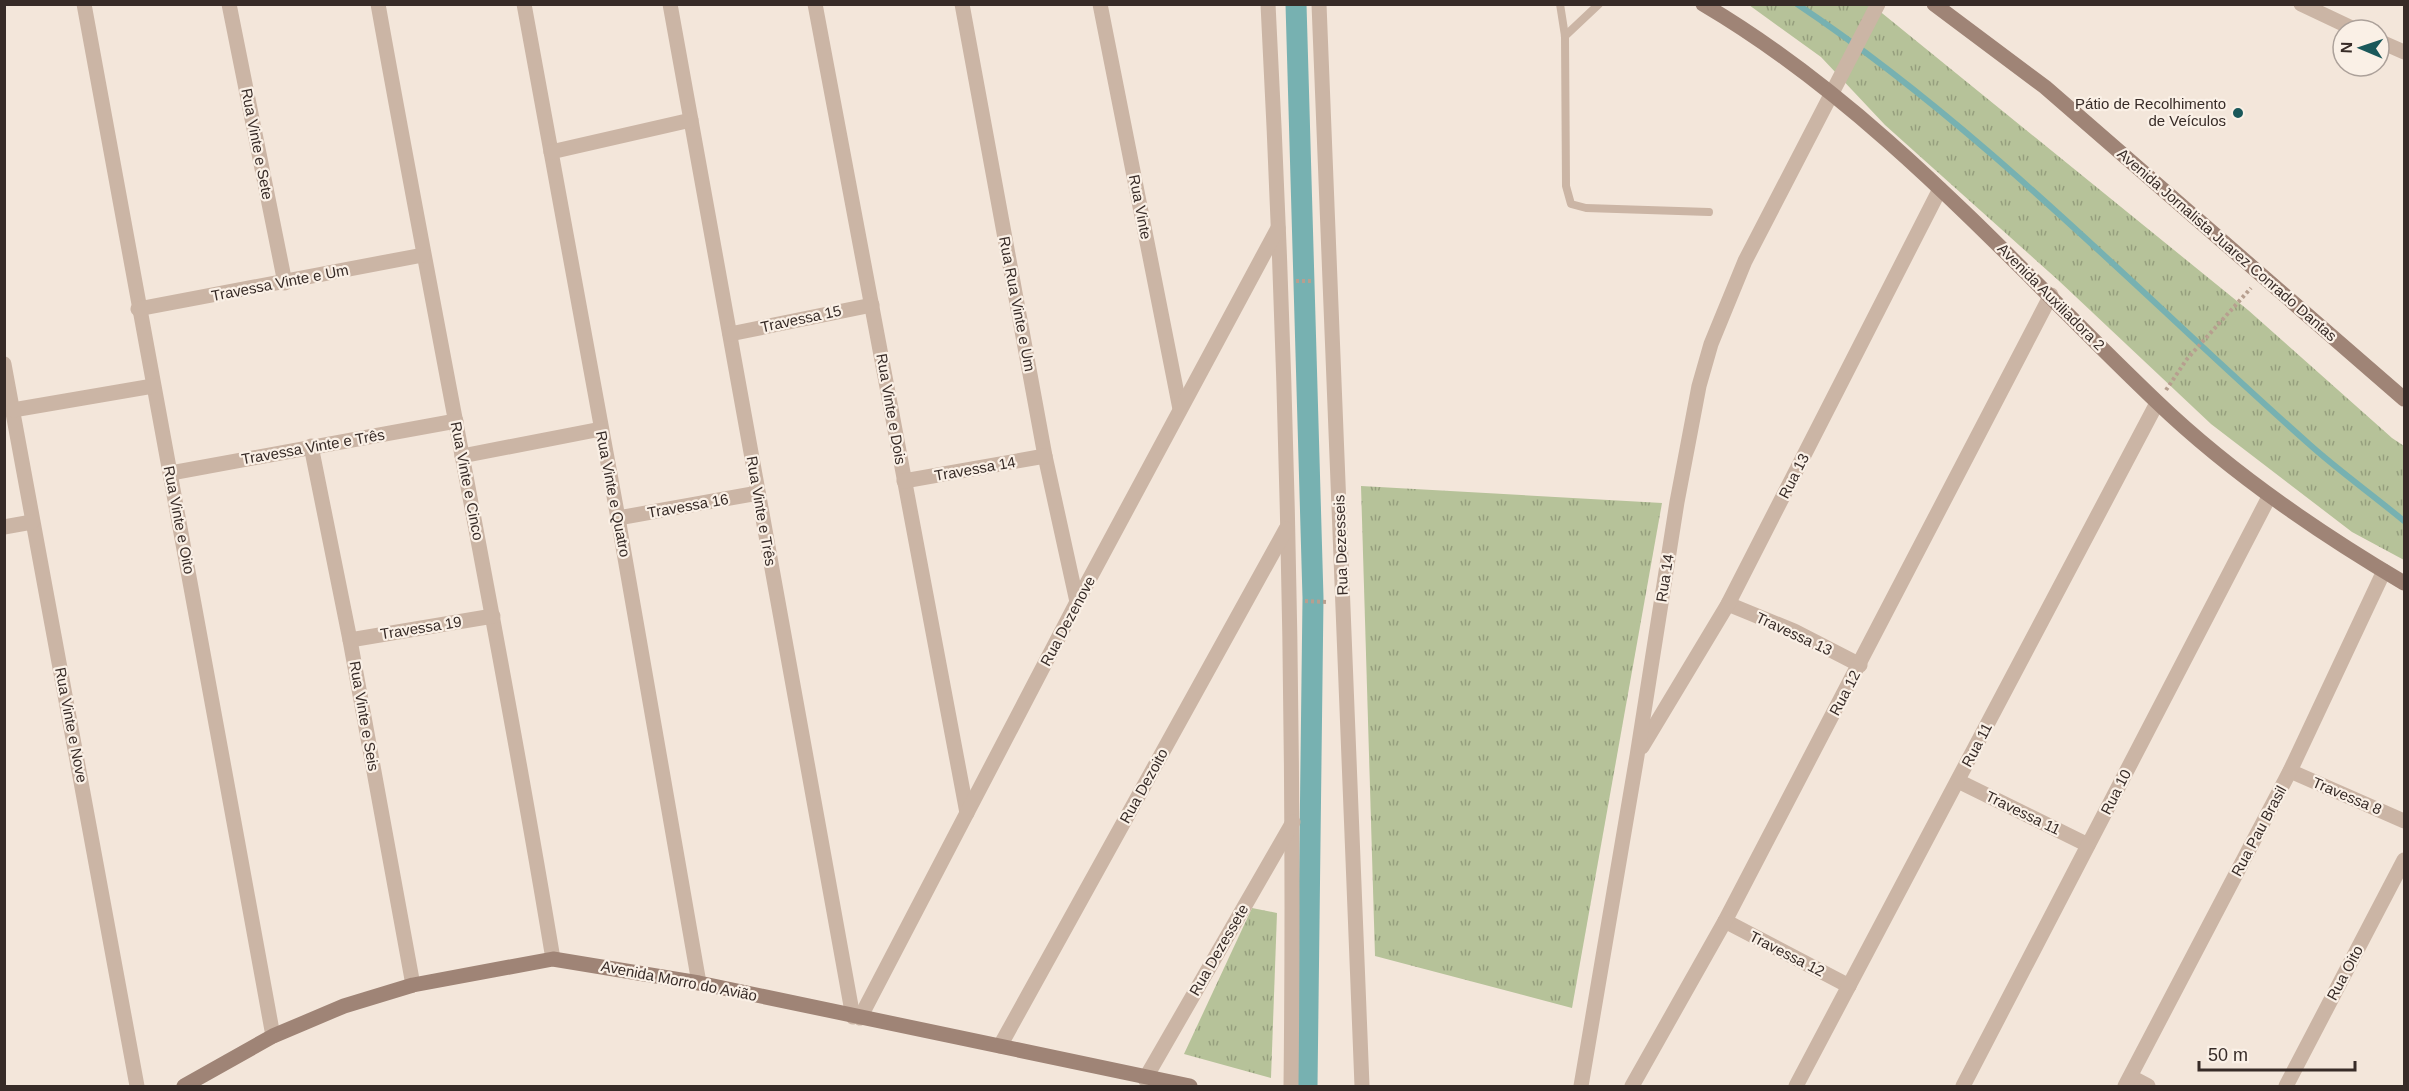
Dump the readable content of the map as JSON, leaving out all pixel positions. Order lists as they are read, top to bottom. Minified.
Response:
{"streets":{"street":["Rua Vinte e Sete","Rua Vinte","Avenida Jornalista Juarez Conrado Dantas","Travessa Vinte e Um","Avenida Auxiliadora 2","Rua Rua Vinte e Um","Travessa 15","Rua Vinte e Dois","Travessa Vinte e Três","Travessa 14","Rua 13","Rua Vinte e Cinco","Rua Vinte e Quatro","Travessa 16","Rua Vinte e Três","Rua Vinte e Oito","Rua Dezesseis","Rua 14","Rua Dezenove","Travessa 19","Travessa 13","Rua 12","Rua Vinte e Seis","Rua Vinte e Nove","Rua 11","Rua Dezoito","Rua 10","Travessa 8","Travessa 11","Rua Pau Brasil","Rua Dezessete","Travessa 12","Rua Oito","Avenida Morro do Avião"]},"crossings":[["Rua Vinte e Sete","Travessa Vinte e Um"],["Rua Vinte","Rua Dezenove"],["Travessa Vinte e Um","Rua Vinte e Cinco"],["Travessa Vinte e Um","Rua Vinte e Oito"],["Avenida Auxiliadora 2","Rua 13"],["Avenida Auxiliadora 2","Rua 14"],["Avenida Auxiliadora 2","Rua 12"],["Avenida Auxiliadora 2","Rua 11"],["Avenida Auxiliadora 2","Rua 10"],["Avenida Auxiliadora 2","Rua Pau Brasil"],["Rua Rua Vinte e Um","Travessa 14"],["Rua Rua Vinte e Um","Rua Dezenove"],["Travessa 15","Rua Vinte e Dois"],["Travessa 15","Rua Vinte e Três"],["Rua Vinte e Dois","Travessa 14"],["Rua Vinte e Dois","Rua Dezenove"],["Travessa Vinte e Três","Rua Vinte e Cinco"],["Travessa Vinte e Três","Rua Vinte e Oito"],["Travessa Vinte e Três","Rua Vinte e Seis"],["Rua 13","Rua 14"],["Rua 13","Travessa 13"],["Rua Vinte e Cinco","Travessa 19"],["Rua Vinte e Cinco","Avenida Morro do Avião"],["Rua Vinte e Quatro","Travessa 16"],["Rua Vinte e Quatro","Avenida Morro do Avião"],["Travessa 16","Rua Vinte e Três"],["Rua Vinte e Três","Rua Dezenove"],["Rua Vinte e Três","Avenida Morro do Avião"],["Rua Vinte e Oito","Avenida Morro do Avião"],["Rua Dezenove","Avenida Morro do Avião"],["Travessa 19","Rua Vinte e Seis"],["Travessa 13","Rua 12"],["Rua 12","Travessa 12"],["Rua Vinte e Seis","Avenida Morro do Avião"],["Rua 11","Travessa 11"],["Rua 11","Travessa 12"],["Rua Dezoito","Avenida Morro do Avião"],["Rua 10","Travessa 11"],["Travessa 8","Rua Pau Brasil"],["Rua Dezessete","Avenida Morro do Avião"]],"places":["Pátio de Recolhimento de Veículos"],"scale_bar":"50 m","north":"left"}
